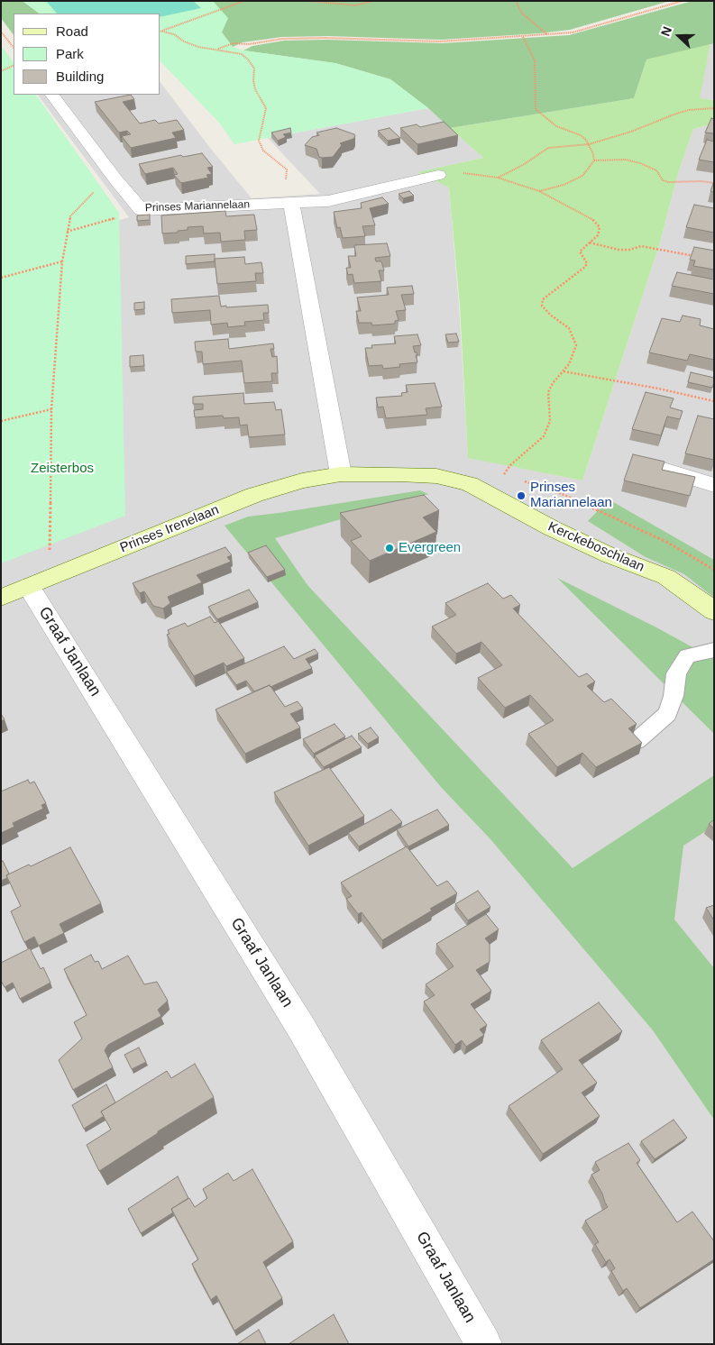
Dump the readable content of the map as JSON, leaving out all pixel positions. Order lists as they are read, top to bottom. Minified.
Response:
{"streets":{"street":["Prinses Mariannelaan","Prinses Irenelaan","Kerckeboschlaan","Graaf Janlaan"]},"crossings":[["Prinses Irenelaan","Kerckeboschlaan"],["Prinses Irenelaan","Graaf Janlaan"]],"parks":["Zeisterbos"],"places":["Prinses Mariannelaan","Evergreen"],"legend":["Road","Park","Building"],"north":"left"}
